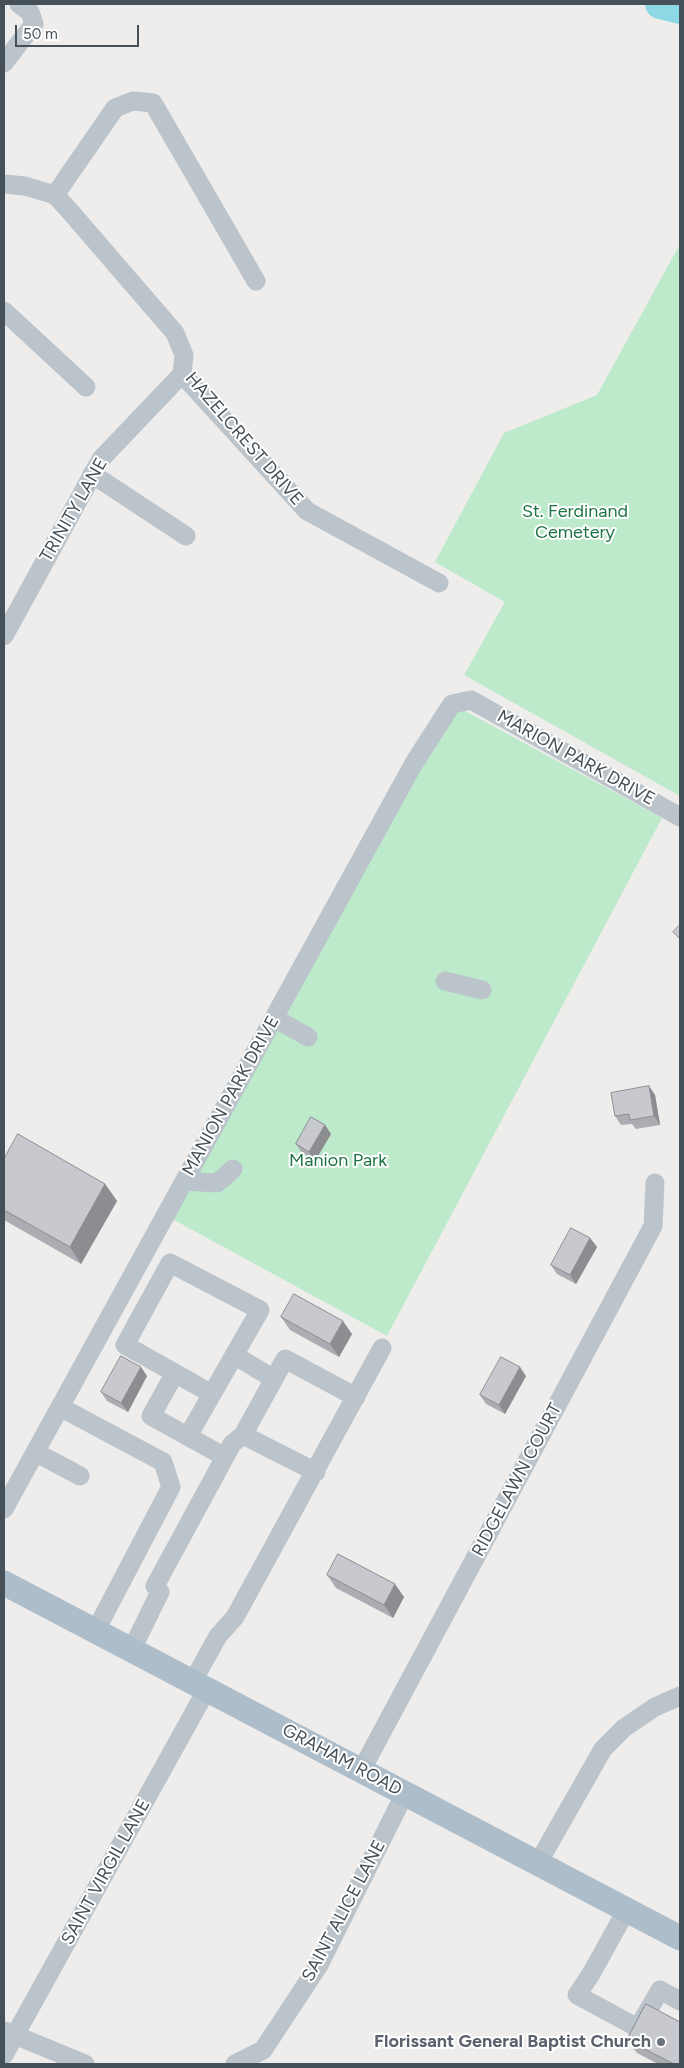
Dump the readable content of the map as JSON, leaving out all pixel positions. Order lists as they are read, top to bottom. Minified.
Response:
{"streets":{"main road":["GRAHAM ROAD"],"street":["HAZELCREST DRIVE","TRINITY LANE","MARION PARK DRIVE","MANION PARK DRIVE","RIDGELAWN COURT","SAINT VIRGIL LANE","SAINT ALICE LANE"]},"crossings":[["HAZELCREST DRIVE","TRINITY LANE"],["MARION PARK DRIVE","MANION PARK DRIVE"],["RIDGELAWN COURT","GRAHAM ROAD"],["GRAHAM ROAD","SAINT VIRGIL LANE"],["GRAHAM ROAD","SAINT ALICE LANE"]],"parks":["St. Ferdinand Cemetery","Manion Park"],"places":["Florissant General Baptist Church"],"scale_bar":"50 m"}
